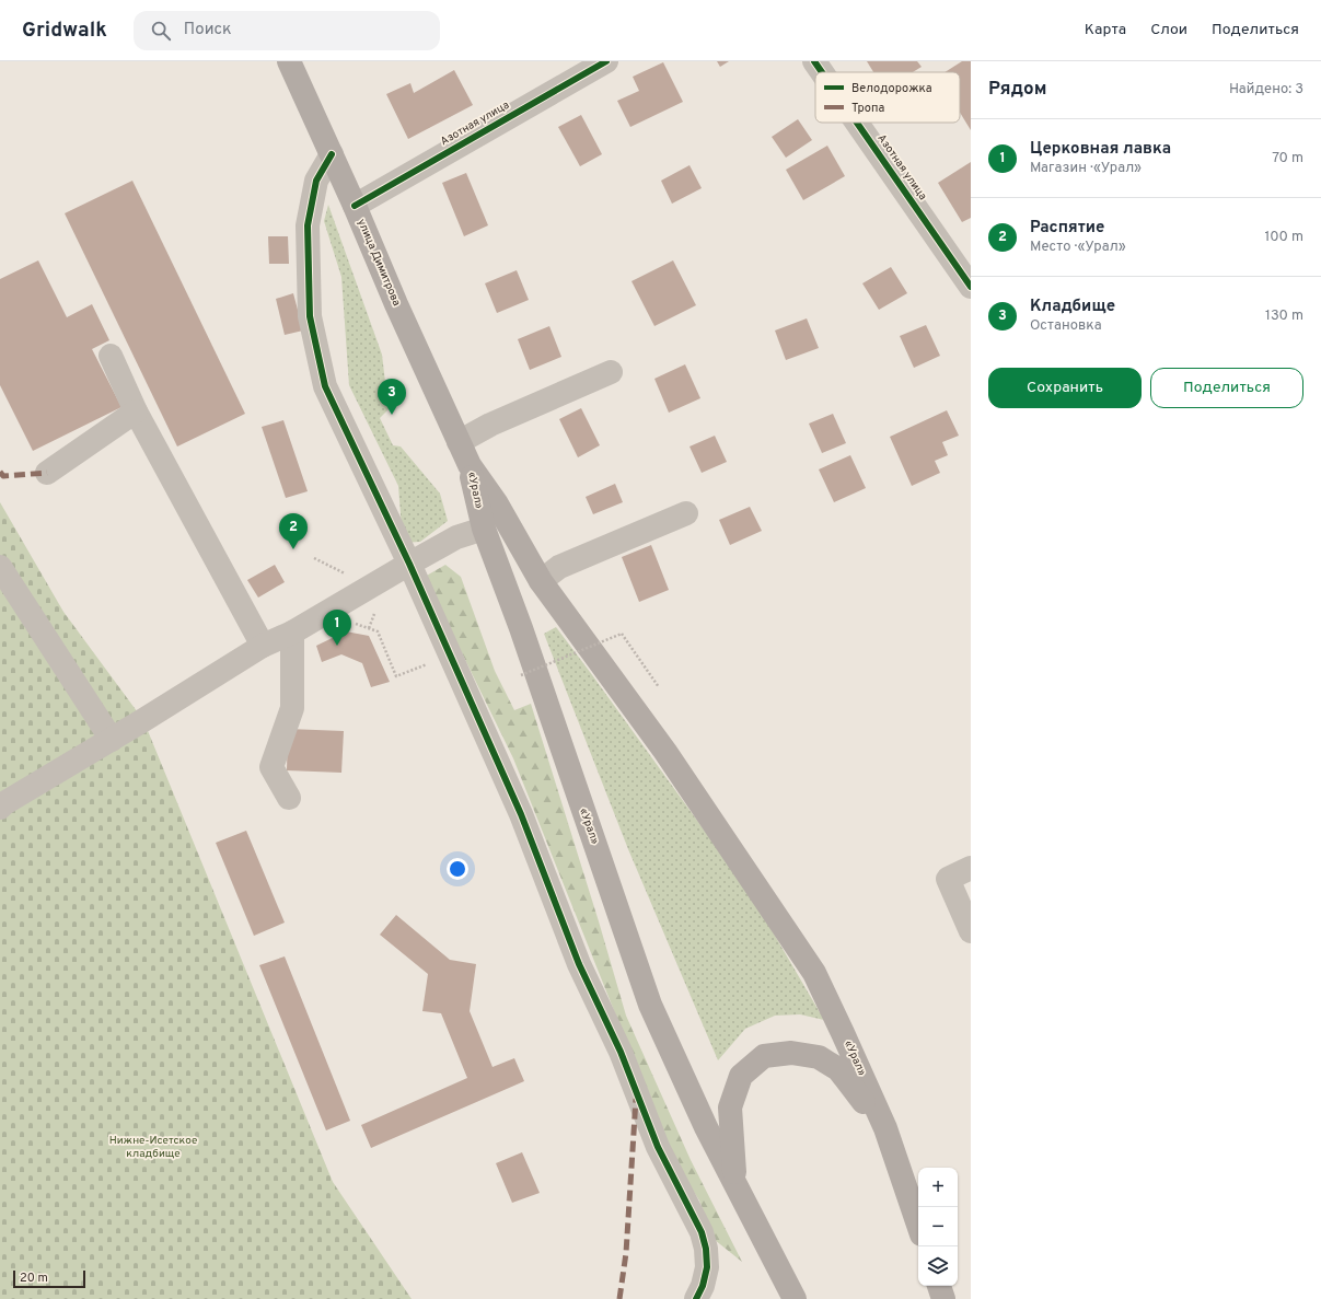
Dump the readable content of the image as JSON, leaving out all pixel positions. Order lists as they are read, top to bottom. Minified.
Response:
{"streets":{"main road":["улица Димитрова","«Урал»"],"street":["Азотная улица"]},"crossings":[["Азотная улица","улица Димитрова"],["улица Димитрова","«Урал»"]],"parks":["Нижне-Исетское кладбище"],"legend":["Велодорожка","Тропа"],"scale_bar":"20 m","page":{"header":"Gridwalk","search":"Поиск","nav":["Карта","Слои","Поделиться"],"heading":["Рядом","Найдено: 3"],"list":[{"mark":"1","name":"Церковная лавка","note":"Магазин · «Урал»","value":"70 m"},{"mark":"2","name":"Распятие","note":"Место · «Урал»","value":"100 m"},{"mark":"3","name":"Кладбище","note":"Остановка","value":"130 m"}],"buttons":["Сохранить","Поделиться"],"pins":["3","2","1"],"map_buttons":["+","−"],"scale":"20 m"}}
